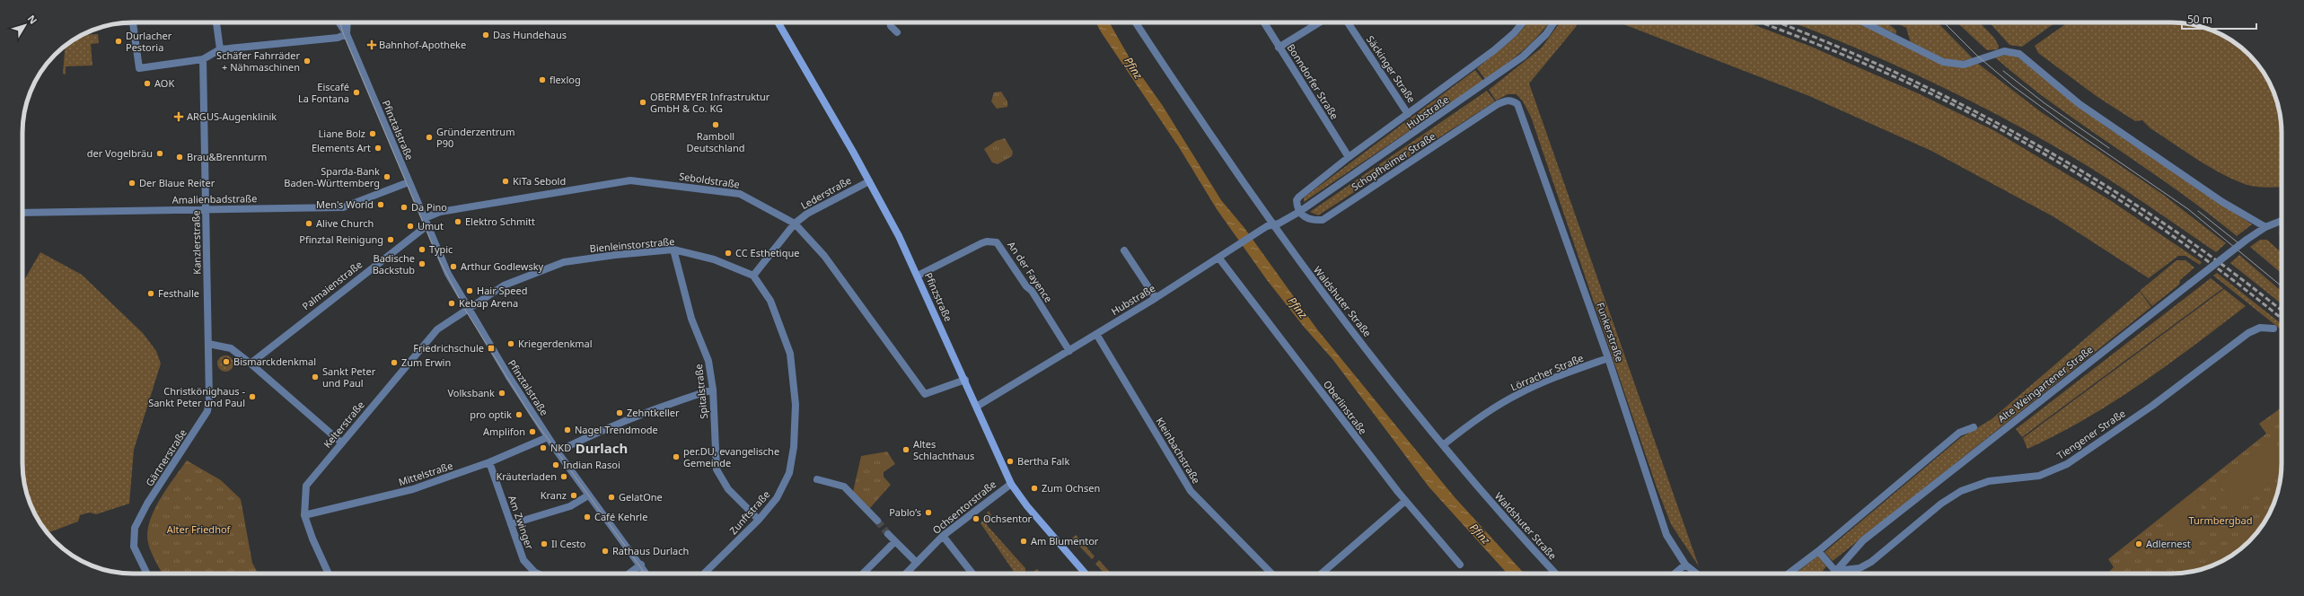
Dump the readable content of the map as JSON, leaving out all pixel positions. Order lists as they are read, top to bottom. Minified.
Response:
{"streets":{"main road":["Pfinzstraße"],"street":["Säckinger Straße","Bonndorfer Straße","Hubstraße","Pfinztalstraße","Schopfheimer Straße","Seboldstraße","Lederstraße","Amalienbadstraße","Kanzlerstraße","Bienleinstorstraße","An der Fayence","Palmaienstraße","Waldshuter Straße","Funkerstraße","Lörracher Straße","Alte Weingartener Straße","Spitalstraße","Oberlinstraße","Kelterstraße","Tiengener Straße","Kleinbachstraße","Gärtnerstraße","Mittelstraße","Ochsentorstraße","Zunftstraße","Am Zwinger"]},"crossings":[["Säckinger Straße","Hubstraße"],["Bonndorfer Straße","Hubstraße"],["Hubstraße","Schopfheimer Straße"],["Hubstraße","An der Fayence"],["Hubstraße","Pfinzstraße"],["Hubstraße","Waldshuter Straße"],["Hubstraße","Oberlinstraße"],["Hubstraße","Kleinbachstraße"],["Pfinztalstraße","Seboldstraße"],["Pfinztalstraße","Amalienbadstraße"],["Pfinztalstraße","Bienleinstorstraße"],["Pfinztalstraße","Palmaienstraße"],["Pfinztalstraße","Kelterstraße"],["Pfinztalstraße","Mittelstraße"],["Schopfheimer Straße","Funkerstraße"],["Seboldstraße","Lederstraße"],["Seboldstraße","Palmaienstraße"],["Seboldstraße","Pfinzstraße"],["Lederstraße","Bienleinstorstraße"],["Lederstraße","Pfinzstraße"],["Lederstraße","Zunftstraße"],["Amalienbadstraße","Kanzlerstraße"],["Kanzlerstraße","Gärtnerstraße"],["Bienleinstorstraße","Spitalstraße"],["Bienleinstorstraße","Kelterstraße"],["Bienleinstorstraße","Zunftstraße"],["An der Fayence","Pfinzstraße"],["Pfinzstraße","Ochsentorstraße"],["Waldshuter Straße","Lörracher Straße"],["Funkerstraße","Lörracher Straße"],["Alte Weingartener Straße","Tiengener Straße"],["Spitalstraße","Zunftstraße"],["Kelterstraße","Mittelstraße"],["Mittelstraße","Am Zwinger"]],"districts":["Durlach"],"water":["Pfinz"],"parks":["Turmbergbad","Alter Friedhof"],"places":{"other":["Das Hundehaus","Durlacher Pestoria","Schäfer Fahrräder + Nähmaschinen","flexlog","AOK","Eiscafé La Fontana","OBERMEYER Infrastruktur GmbH & Co. KG","Ramboll Deutschland","Liane Bolz","Gründerzentrum P90","Elements Art","der Vogelbräu","Brau&Brennturm","Sparda-Bank Baden-Württemberg","KiTa Sebold","Der Blaue Reiter","Men's World","Da Pino","Elektro Schmitt","Alive Church","Umut","Pfinztal Reinigung","Typic","CC Esthetique","Badische Backstub","Arthur Godlewsky","Hair Speed","Festhalle","Kebap Arena","Kriegerdenkmal","Bismarckdenkmal","Zum Erwin","Sankt Peter und Paul","Volksbank","Christkönighaus - Sankt Peter und Paul","Zehntkeller","pro optik","Nagel Trendmode","Amplifon","NKD","Altes Schlachthaus","per.DU, evangelische Gemeinde","Bertha Falk","Indian Rasoi","Kräuterladen","Zum Ochsen","Kranz","GelatOne","Pablo’s","Café Kehrle","Ochsentor","Am Blumentor","Il Cesto","Adlernest","Rathaus Durlach"],"health":["Bahnhof-Apotheke","ARGUS-Augenklinik"],"transit":["Friedrichschule"]},"scale_bar":"50 m","north":"top right"}
